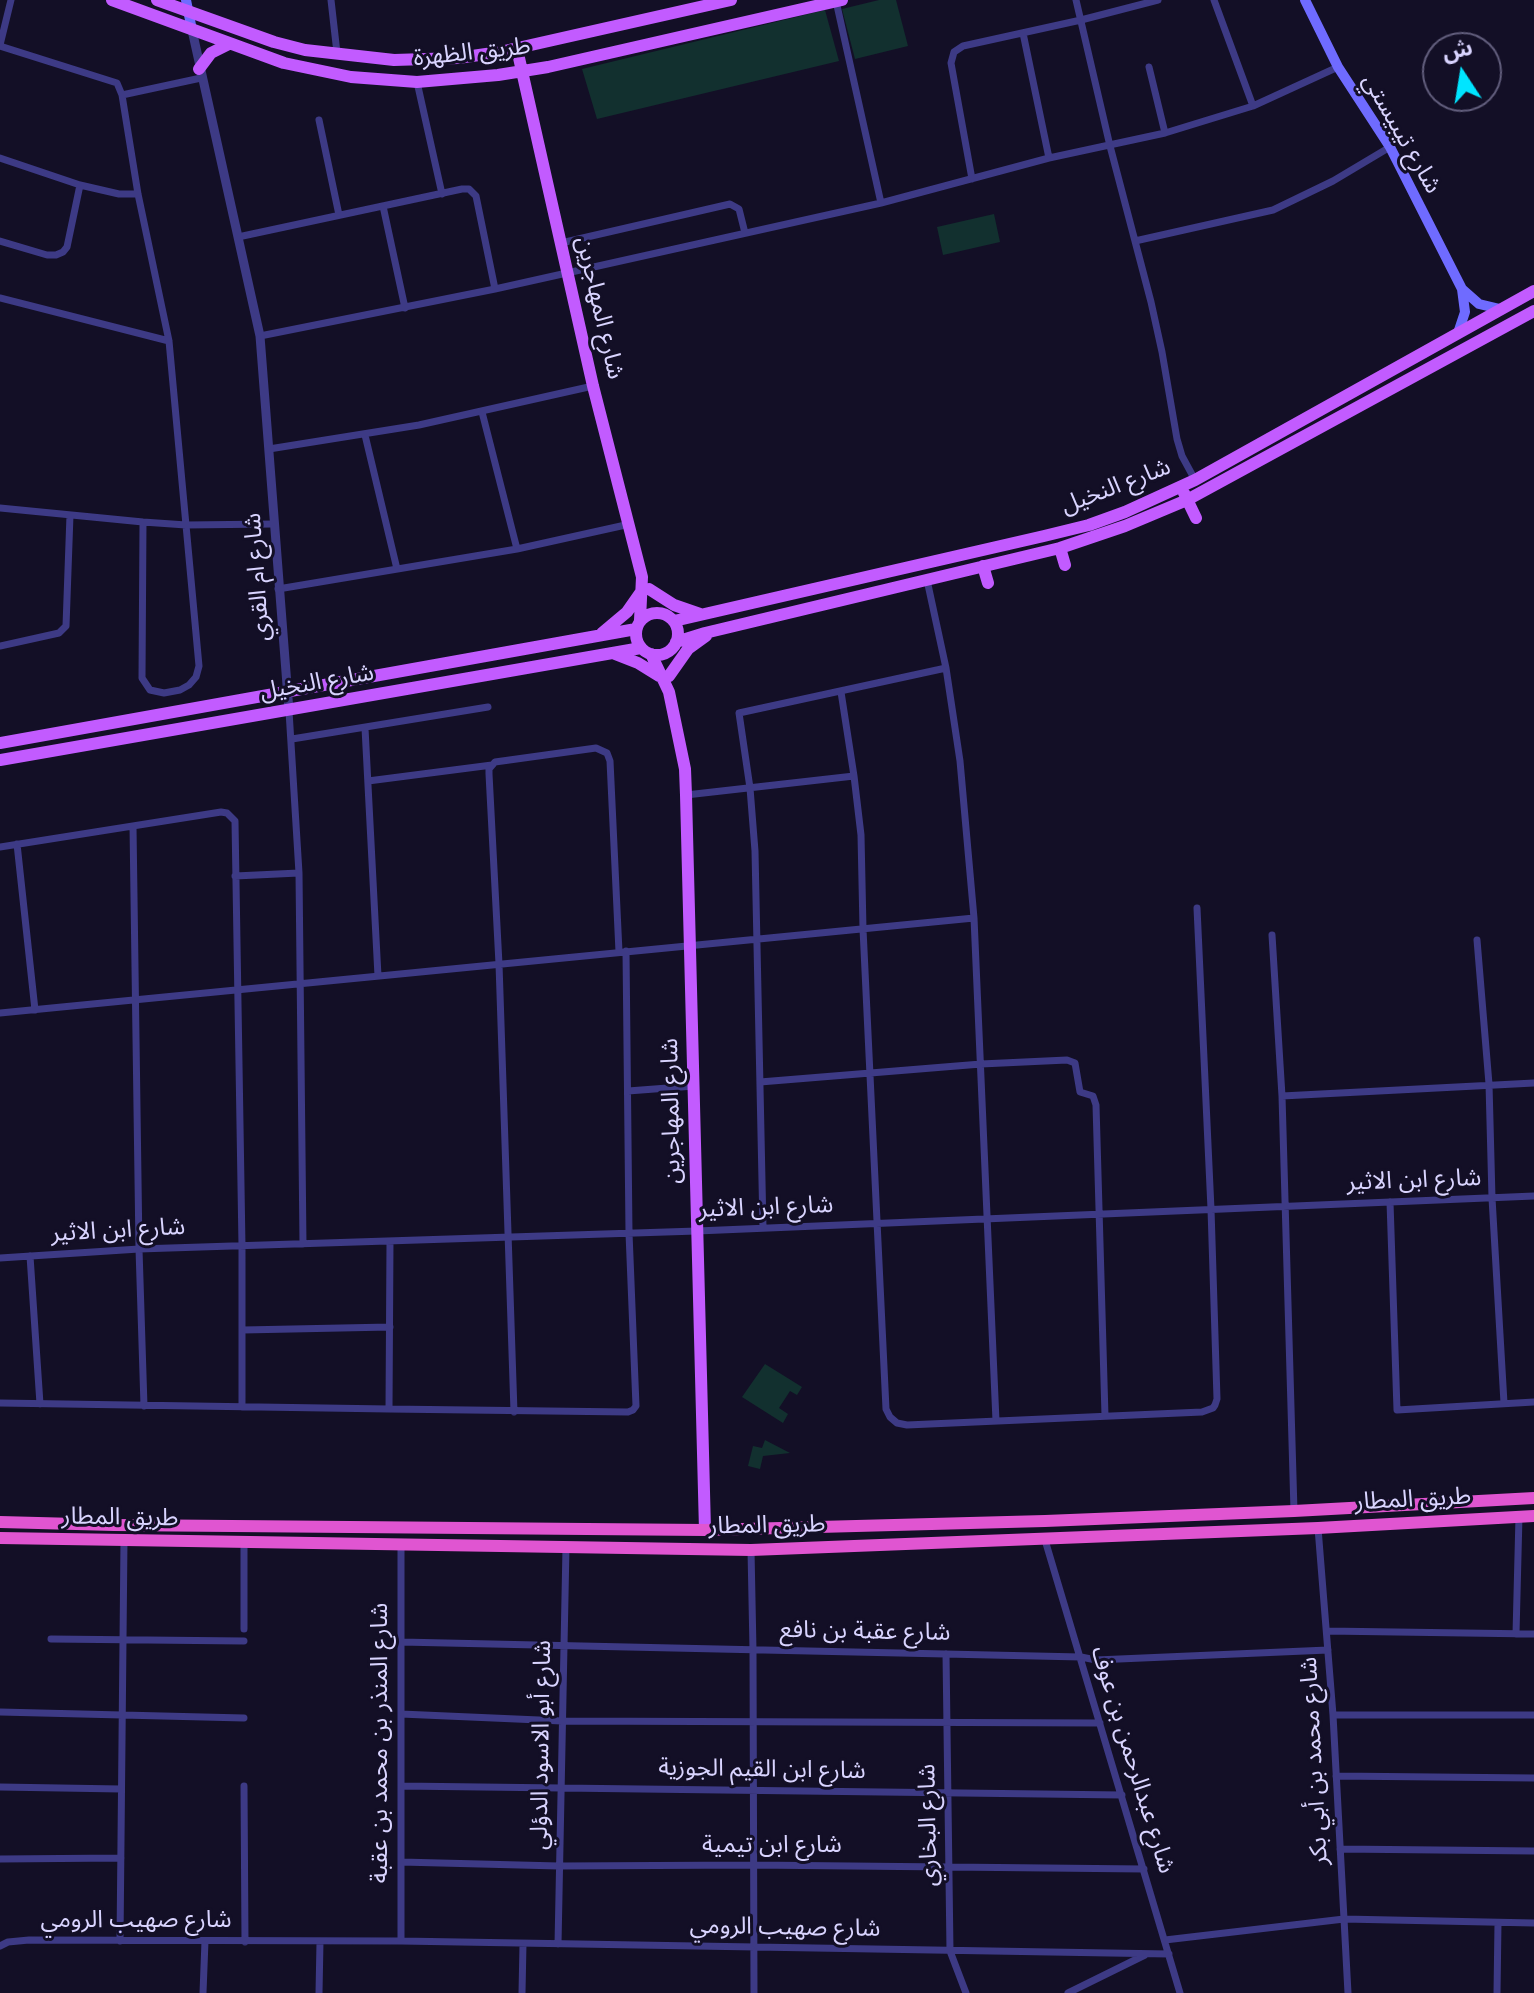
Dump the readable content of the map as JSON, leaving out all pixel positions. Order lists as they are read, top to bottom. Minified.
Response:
{"streets":{"highway":["طريق المطار"],"main road":["طريق الظهرة","شارع تيبيستي","شارع المهاجرين","شارع النخيل","شارع ام القري"],"street":["شارع ابن الاثير","شارع عقبة بن نافع","شارع المنذر بن محمد بن عقبة","شارع أبو الاسود الدؤلي","شارع عبدالرحمن بن عوف","شارع محمد بن أبي بكر","شارع ابن القيم الجوزية","شارع البخاري","شارع ابن تيمية","شارع صهيب الرومي"]},"crossings":[["طريق الظهرة","شارع المهاجرين"],["طريق الظهرة","شارع ام القري"],["شارع المهاجرين","شارع النخيل"],["شارع المهاجرين","شارع ابن الاثير"],["شارع المهاجرين","طريق المطار"],["شارع النخيل","شارع ام القري"],["شارع ام القري","شارع ابن الاثير"],["طريق المطار","شارع المنذر بن محمد بن عقبة"],["طريق المطار","شارع أبو الاسود الدؤلي"],["طريق المطار","شارع عبدالرحمن بن عوف"],["طريق المطار","شارع محمد بن أبي بكر"],["شارع عقبة بن نافع","شارع المنذر بن محمد بن عقبة"],["شارع عقبة بن نافع","شارع أبو الاسود الدؤلي"],["شارع عقبة بن نافع","شارع عبدالرحمن بن عوف"],["شارع عقبة بن نافع","شارع محمد بن أبي بكر"],["شارع عقبة بن نافع","شارع البخاري"],["شارع المنذر بن محمد بن عقبة","شارع ابن القيم الجوزية"],["شارع المنذر بن محمد بن عقبة","شارع ابن تيمية"],["شارع المنذر بن محمد بن عقبة","شارع صهيب الرومي"],["شارع أبو الاسود الدؤلي","شارع ابن القيم الجوزية"],["شارع أبو الاسود الدؤلي","شارع ابن تيمية"],["شارع أبو الاسود الدؤلي","شارع صهيب الرومي"],["شارع عبدالرحمن بن عوف","شارع ابن القيم الجوزية"],["شارع عبدالرحمن بن عوف","شارع ابن تيمية"],["شارع عبدالرحمن بن عوف","شارع صهيب الرومي"],["شارع ابن القيم الجوزية","شارع البخاري"],["شارع البخاري","شارع ابن تيمية"],["شارع البخاري","شارع صهيب الرومي"]],"north":"top"}
